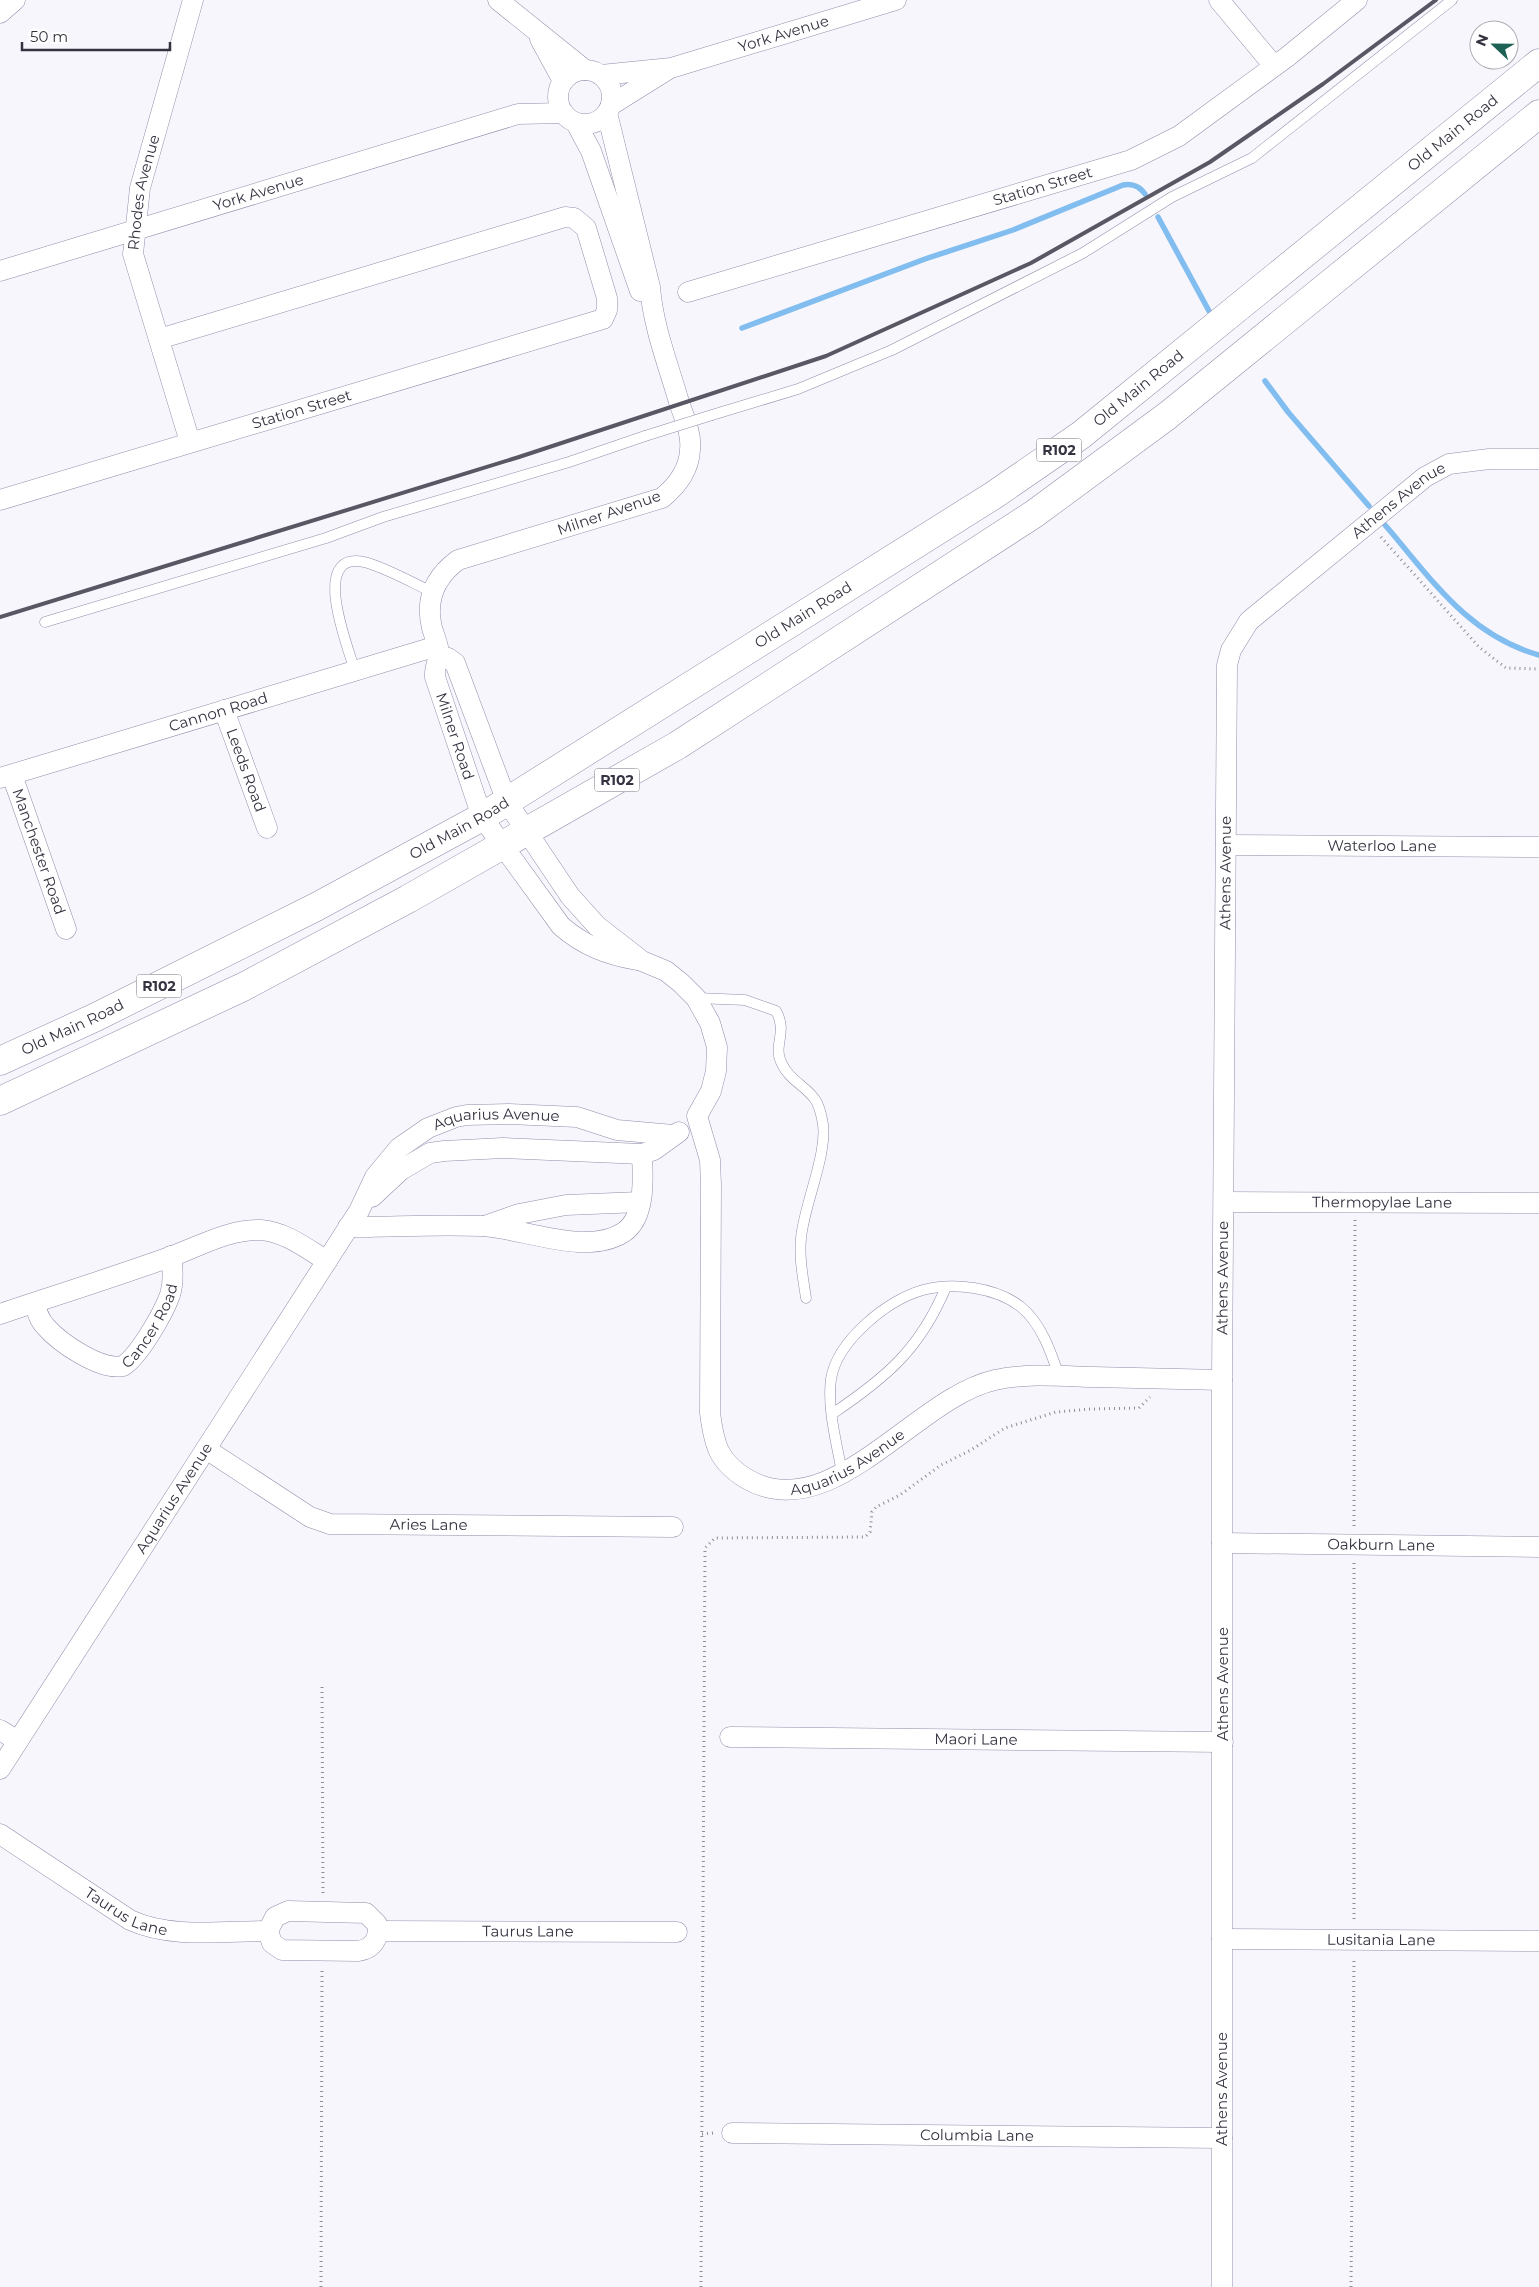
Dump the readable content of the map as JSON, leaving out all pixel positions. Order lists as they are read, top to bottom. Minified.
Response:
{"streets":{"main road":["Old Main Road","R102"],"street":["York Avenue","Station Street","Rhodes Avenue","Athens Avenue","Milner Avenue","Cannon Road","Milner Road","Leeds Road","Waterloo Lane","Manchester Road","Aquarius Avenue","Thermopylae Lane","Cancer Road","Aries Lane","Oakburn Lane","Maori Lane","Taurus Lane","Lusitania Lane","Columbia Lane"]},"crossings":[["York Avenue","Rhodes Avenue"],["York Avenue","Milner Avenue"],["Old Main Road","Milner Road"],["Station Street","Rhodes Avenue"],["R102","Milner Road"],["Athens Avenue","Waterloo Lane"],["Athens Avenue","Aquarius Avenue"],["Athens Avenue","Thermopylae Lane"],["Athens Avenue","Oakburn Lane"],["Athens Avenue","Maori Lane"],["Athens Avenue","Lusitania Lane"],["Athens Avenue","Columbia Lane"],["Milner Avenue","Cannon Road"],["Milner Avenue","Milner Road"],["Cannon Road","Milner Road"],["Cannon Road","Leeds Road"],["Cannon Road","Manchester Road"],["Aquarius Avenue","Cancer Road"],["Aquarius Avenue","Aries Lane"]],"scale_bar":"50 m","north":"left"}
